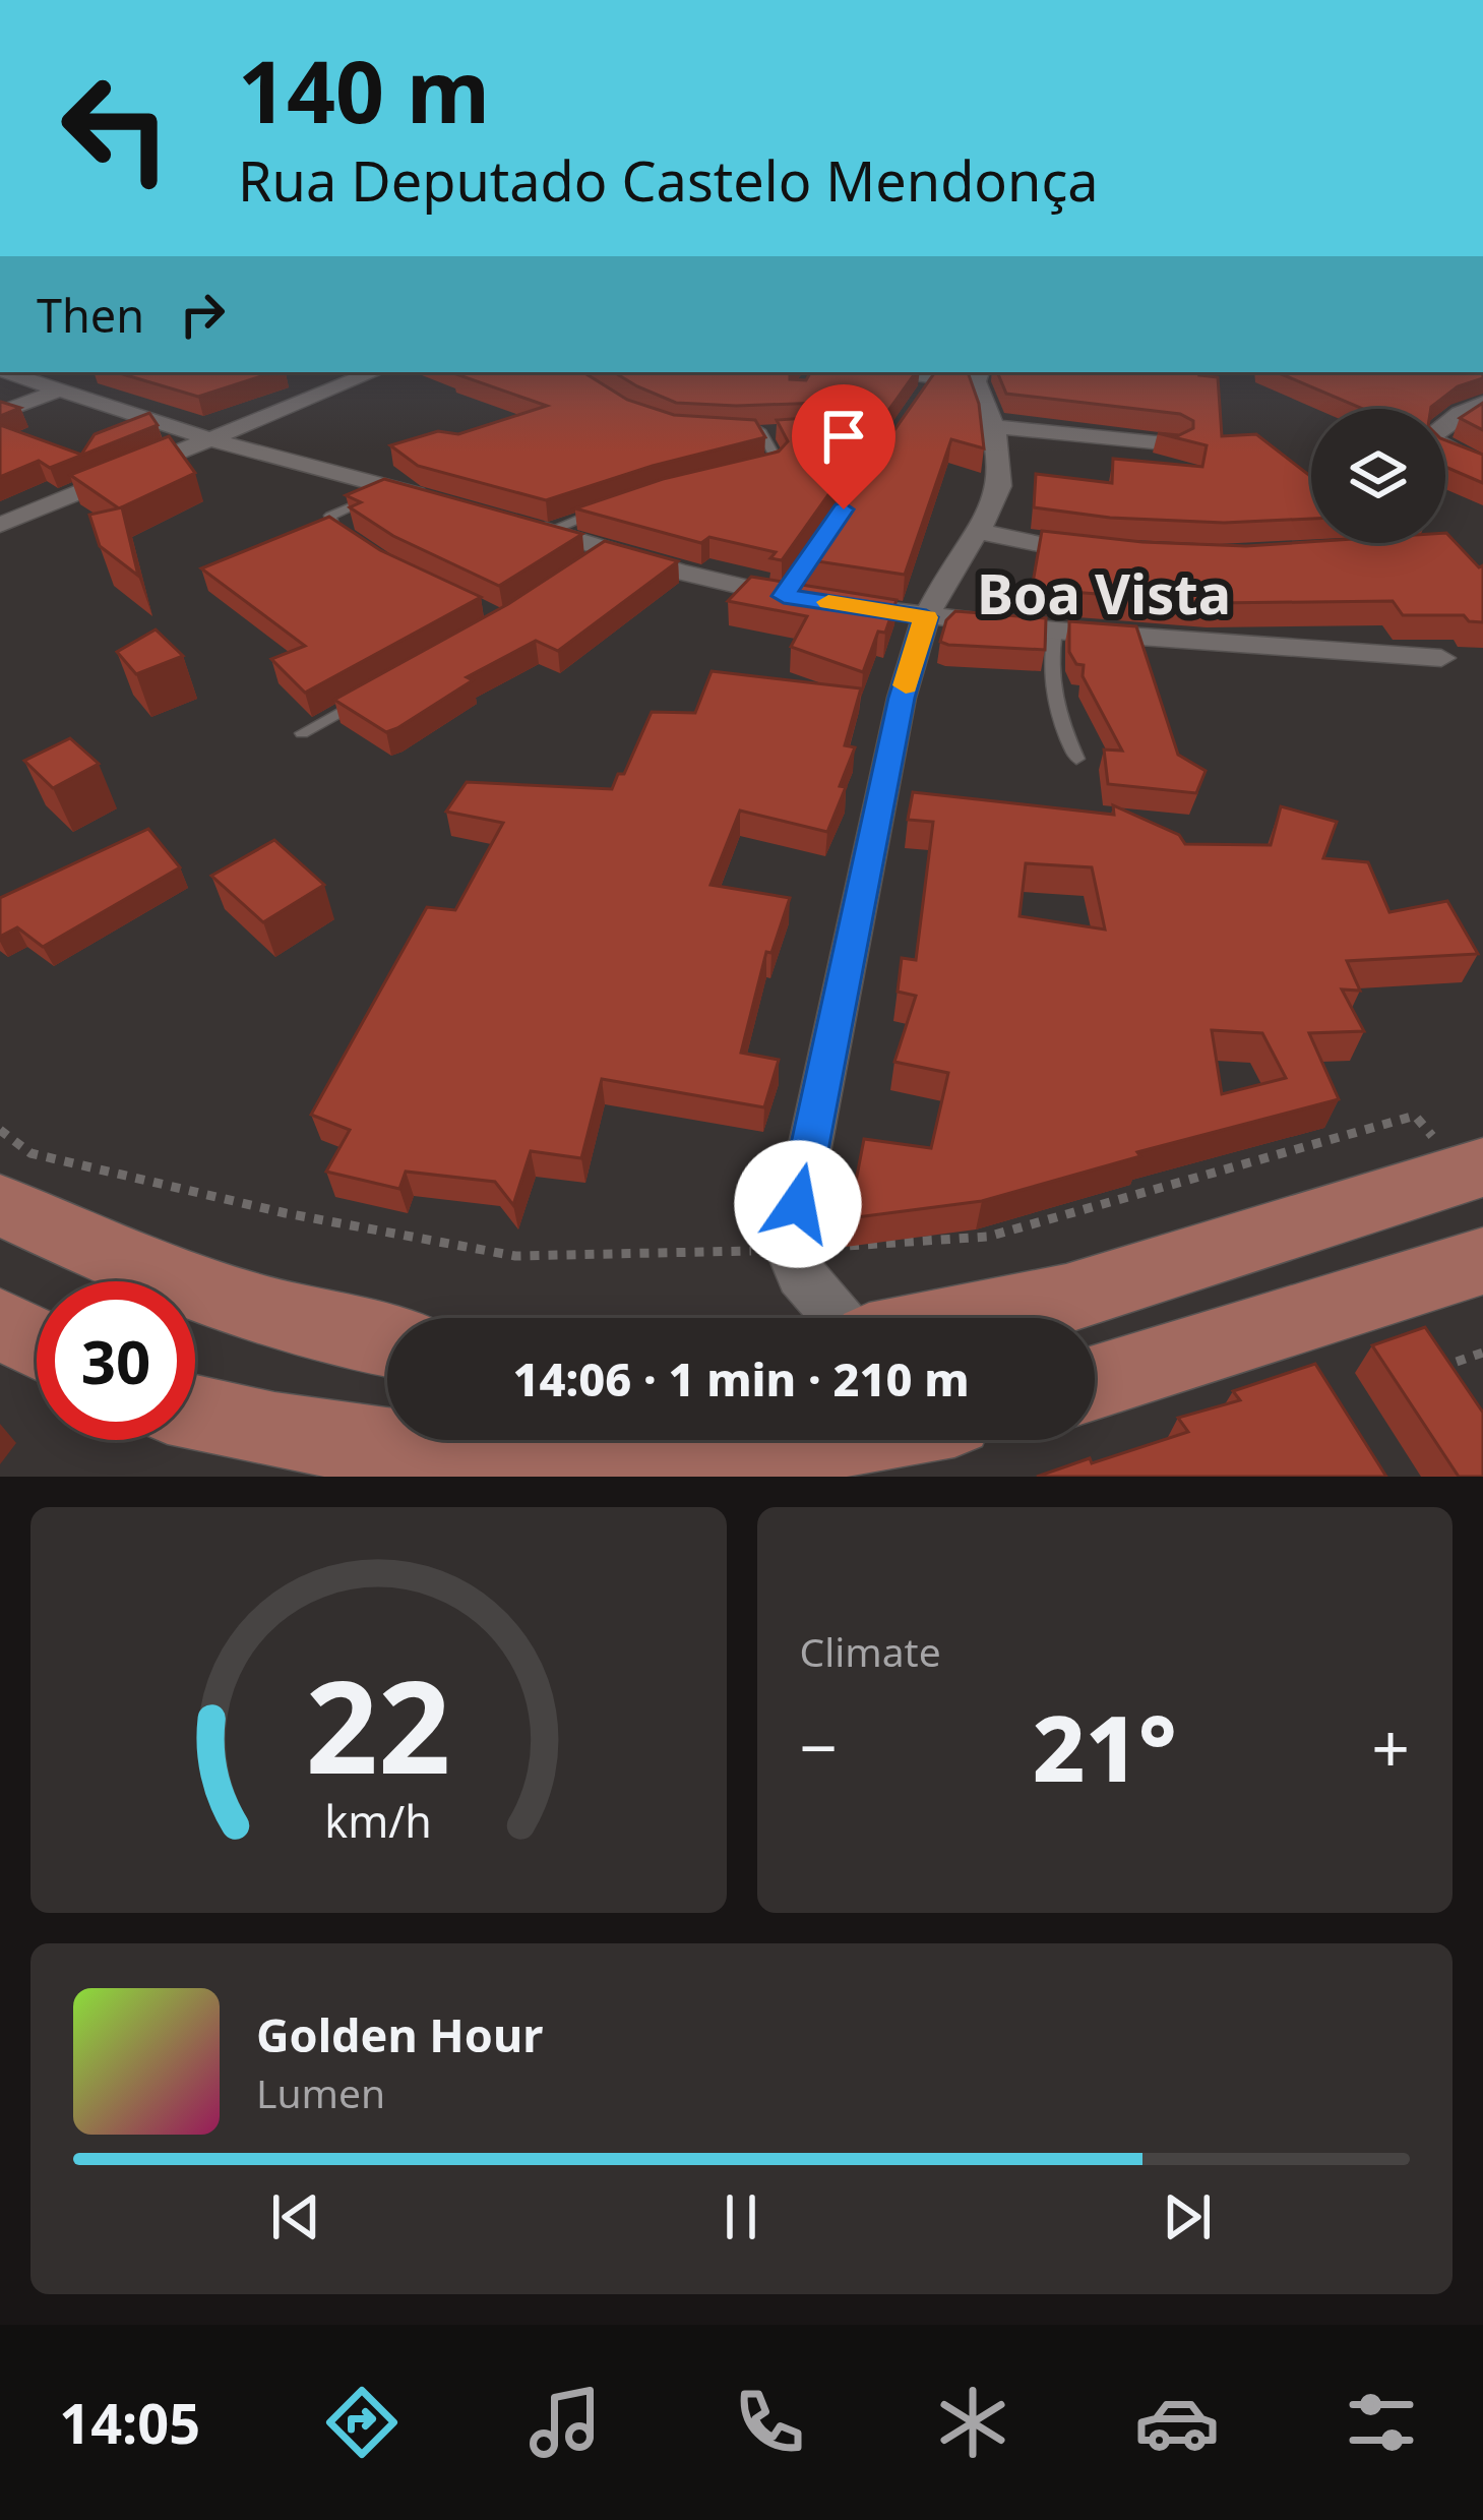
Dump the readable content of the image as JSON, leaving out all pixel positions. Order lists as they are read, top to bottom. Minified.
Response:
{"districts":["Boa Vista"],"page":{"turn":["140 m","Rua Deputado Castelo Mendonça"],"then":"Then","limit":"30","trip":"14:06 · 1 min · 210 m","tile":"Climate","heat":["−","21°","+"],"song":["Golden Hour","Lumen"],"tabs":"14:05","gauge":["22","km/h"]}}
